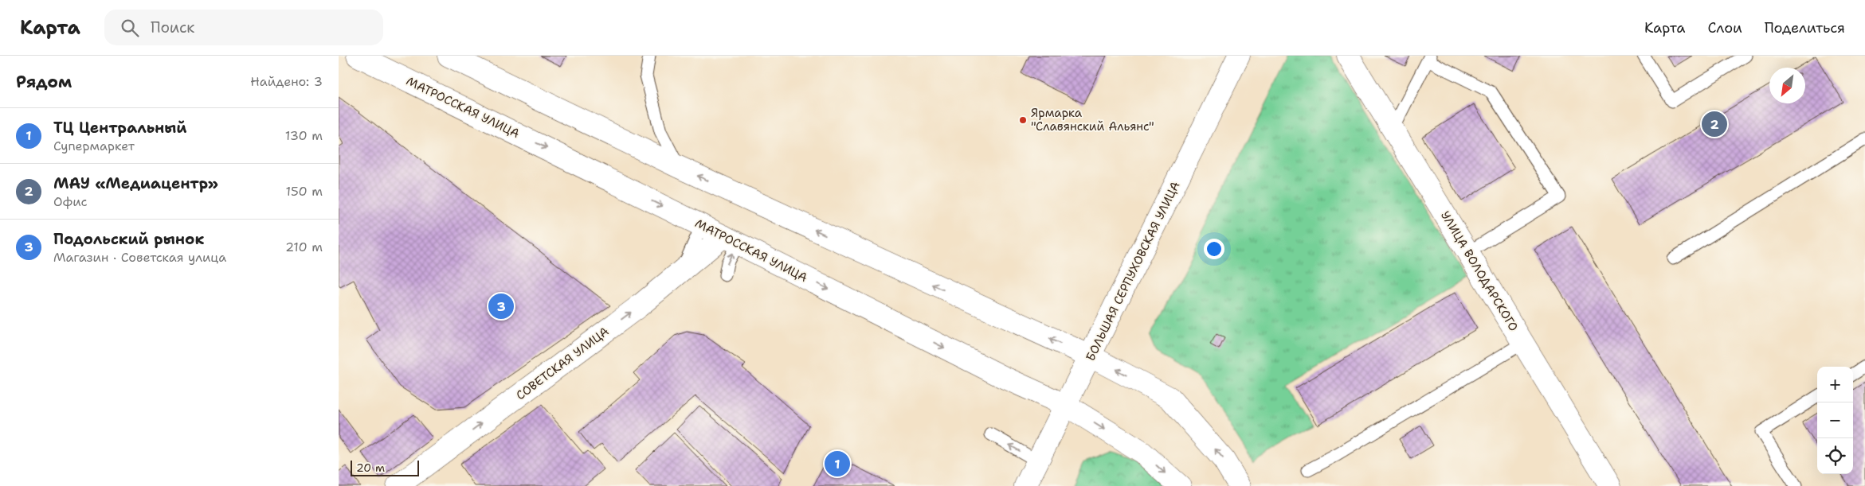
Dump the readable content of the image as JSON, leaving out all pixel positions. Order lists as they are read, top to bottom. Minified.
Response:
{"streets":{"main road":["МАТРОССКАЯ УЛИЦА","БОЛЬШАЯ СЕРПУХОВСКАЯ УЛИЦА","УЛИЦА ВОЛОДАРСКОГО","СОВЕТСКАЯ УЛИЦА"]},"crossings":[["МАТРОССКАЯ УЛИЦА","БОЛЬШАЯ СЕРПУХОВСКАЯ УЛИЦА"],["МАТРОССКАЯ УЛИЦА","СОВЕТСКАЯ УЛИЦА"]],"one_way":["СОВЕТСКАЯ УЛИЦА"],"places":["Ярмарка \"Славянский Альянс\""],"scale_bar":"20 m","north":"bottom left","page":{"header":"Карта","search":"Поиск","nav":["Карта","Слои","Поделиться"],"heading":["Рядом","Найдено: 3"],"list":[{"mark":"1","name":"ТЦ Центральный","note":"Супермаркет","value":"130 m"},{"mark":"2","name":"МАУ «Медиацентр»","note":"Офис","value":"150 m"},{"mark":"3","name":"Подольский рынок","note":"Магазин · Советская улица","value":"210 m"}],"pins":["2","3","1"],"map_buttons":["+","−"],"scale":"20 m"}}
